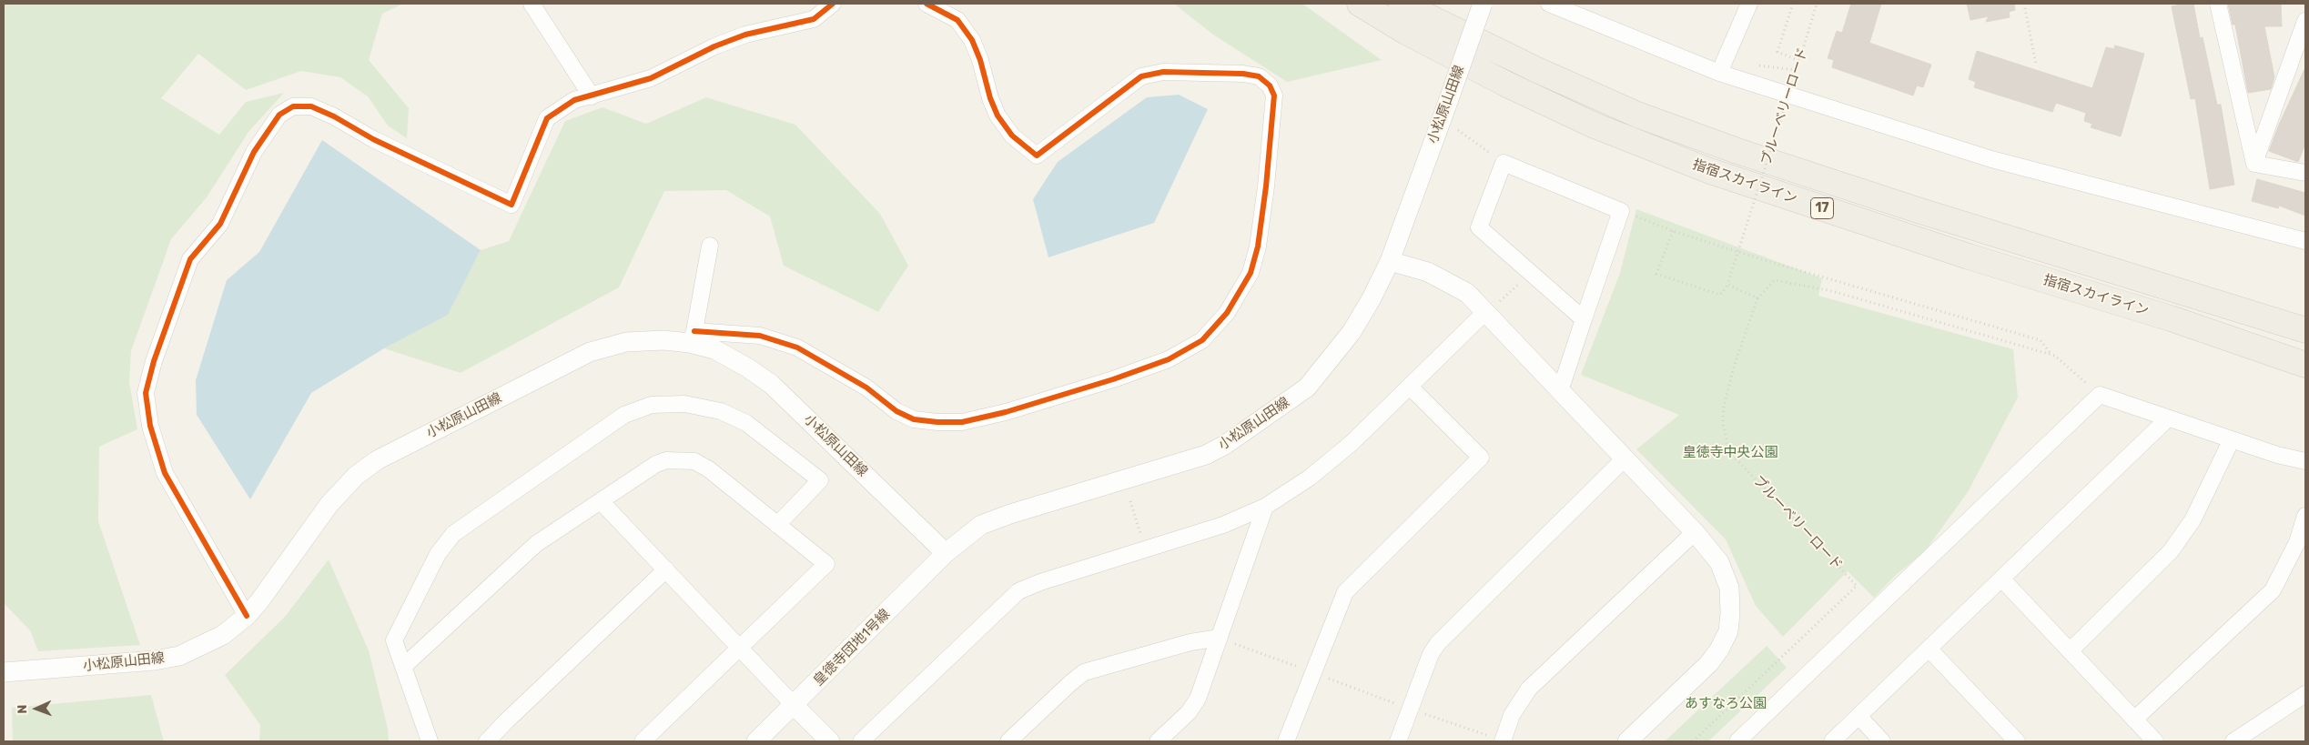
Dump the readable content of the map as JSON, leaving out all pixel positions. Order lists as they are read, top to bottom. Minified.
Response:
{"streets":{"main road":["指宿スカイライン","17"],"street":["小松原山田線","皇徳寺団地1号線"],"path":["ブルーベリーロード"]},"crossings":[["小松原山田線","皇徳寺団地1号線"]],"parks":["皇徳寺中央公園","あすなろ公園"],"north":"left"}
